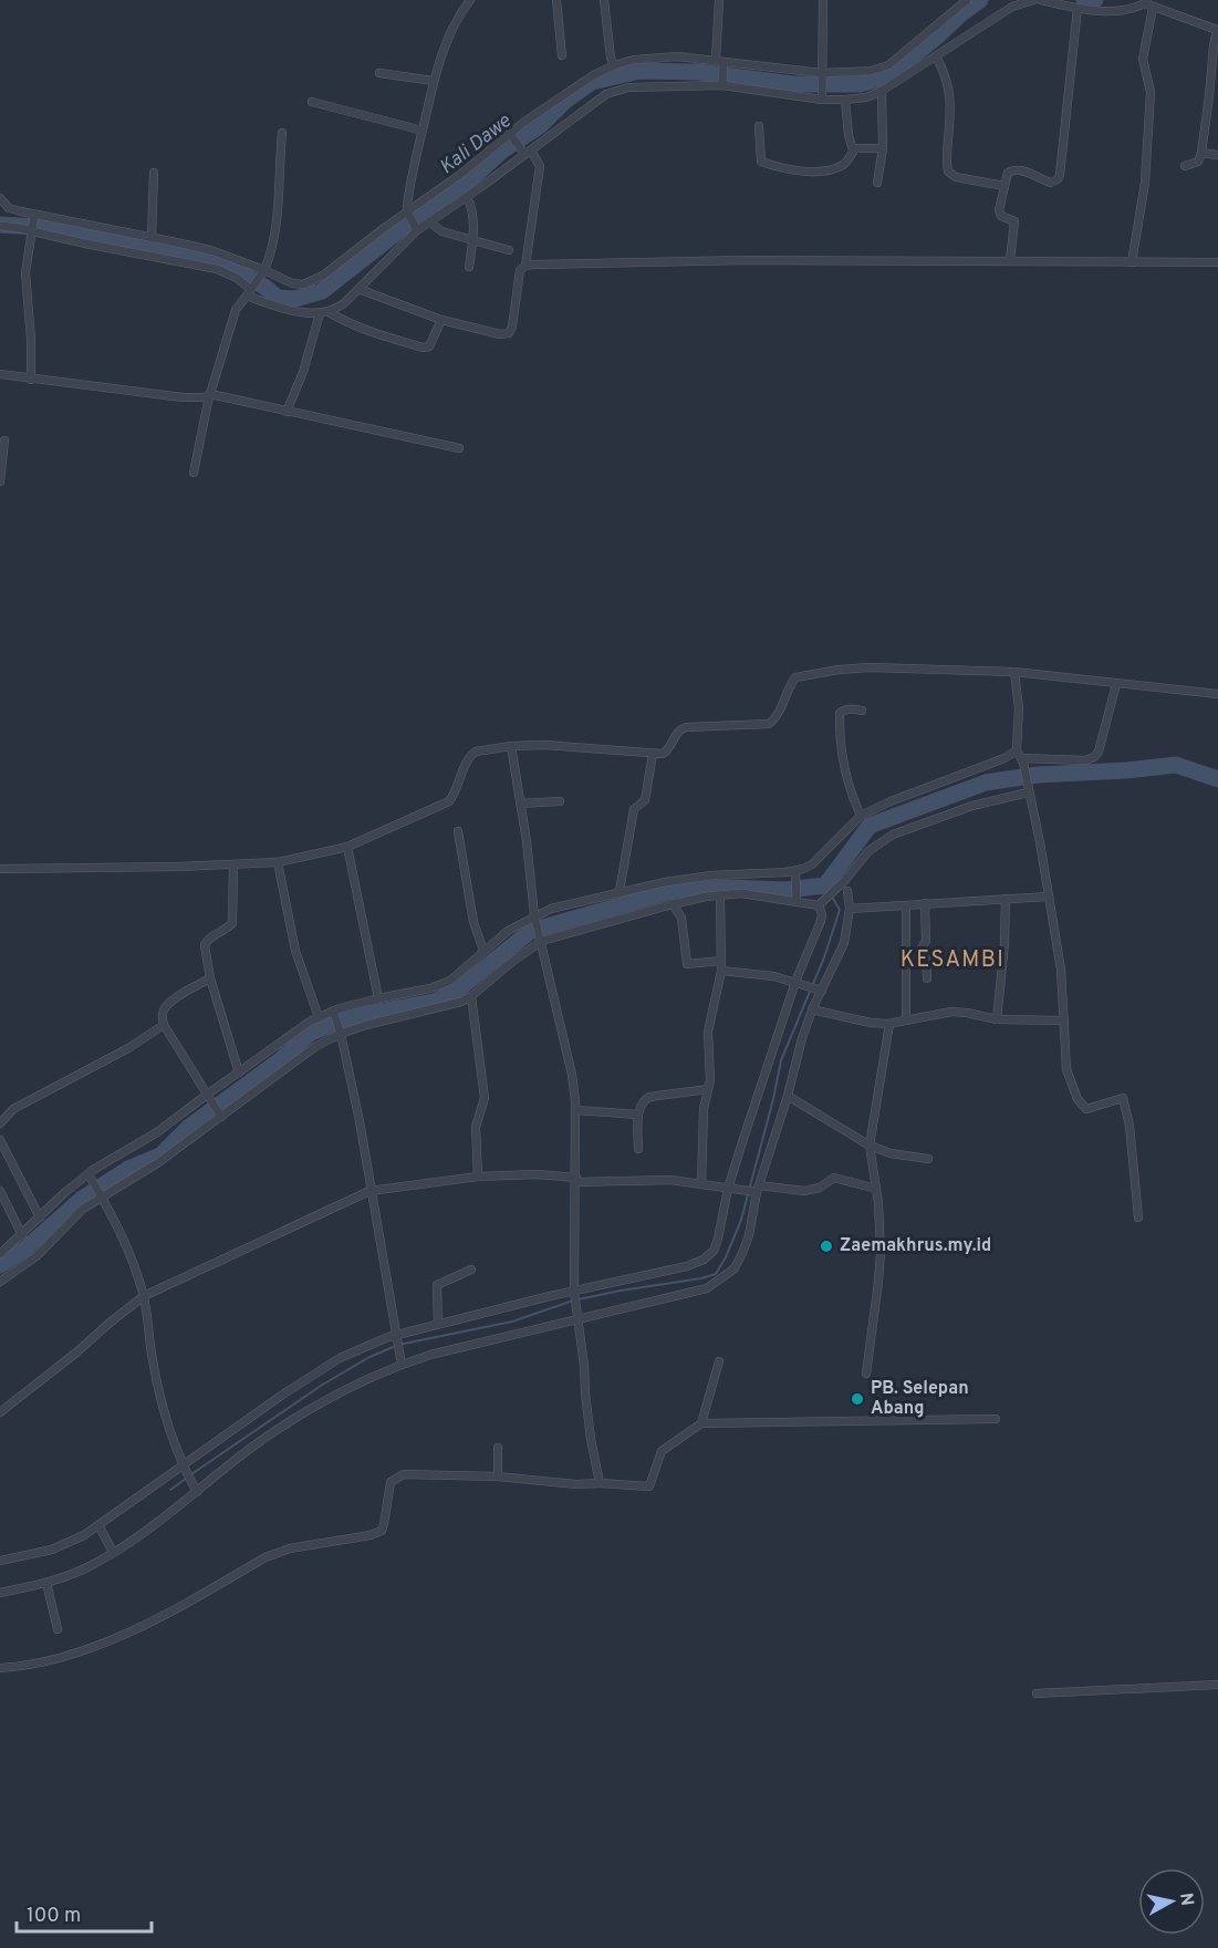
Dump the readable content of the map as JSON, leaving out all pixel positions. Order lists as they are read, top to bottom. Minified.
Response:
{"districts":["KESAMBI"],"water":["Kali Dawe"],"places":["Zaemakhrus.my.id","PB. Selepan Abang"],"scale_bar":"100 m","north":"right"}
